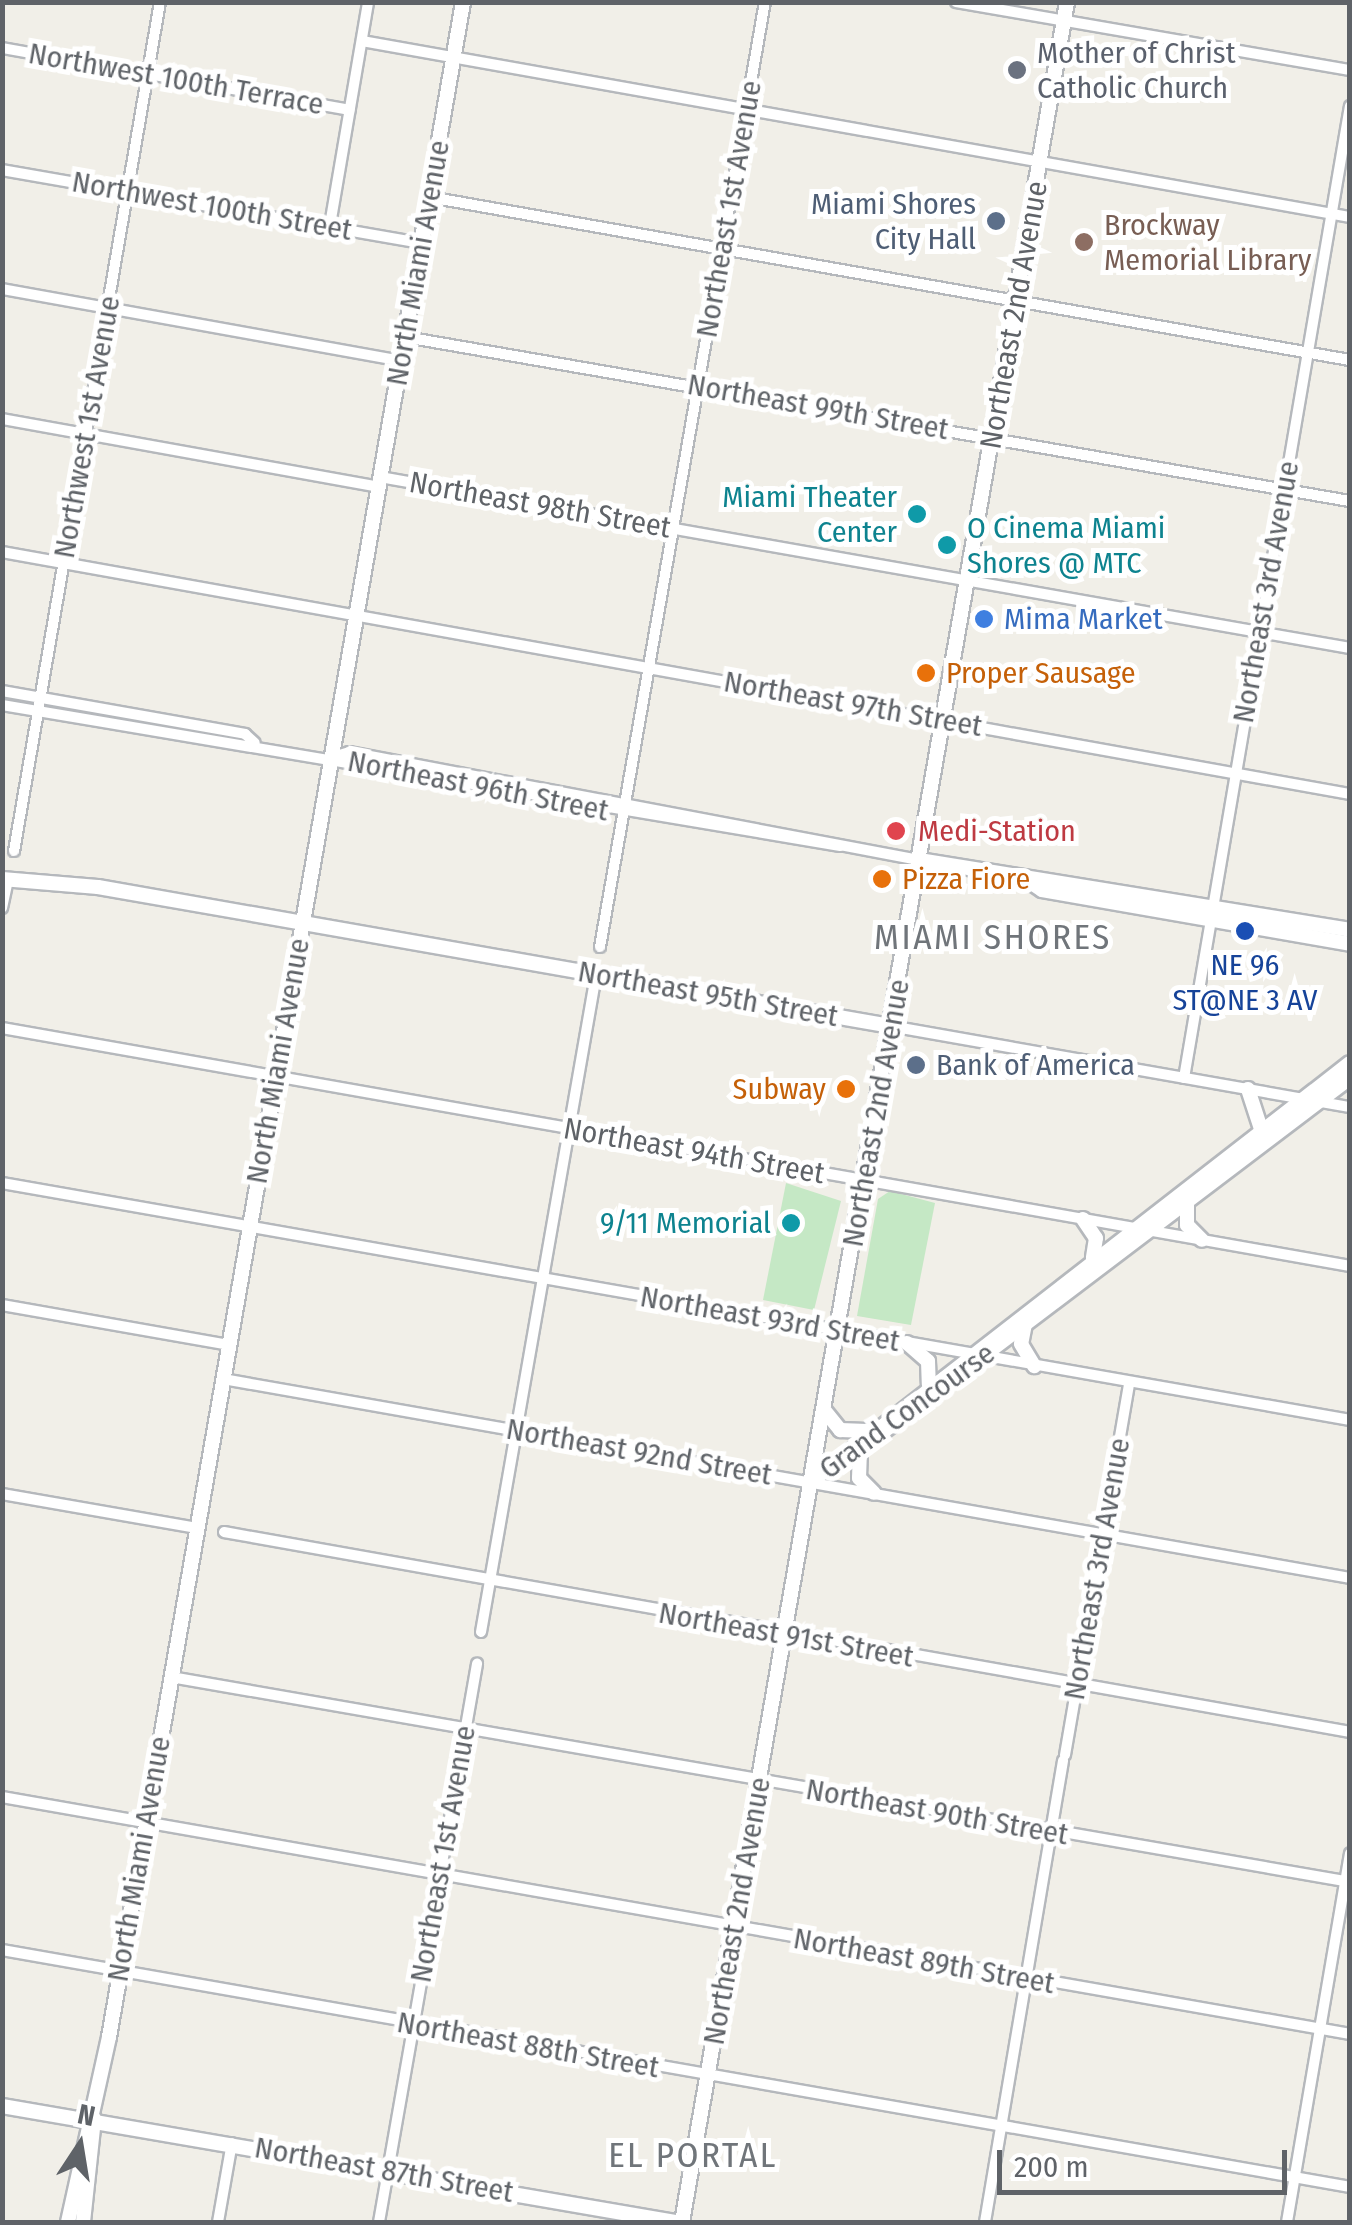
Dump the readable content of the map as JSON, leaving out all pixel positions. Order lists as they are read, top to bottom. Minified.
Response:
{"streets":{"main road":["North Miami Avenue","Northeast 2nd Avenue","Northeast 96th Street","Northeast 95th Street","Grand Concourse","Northeast 87th Street"],"street":["Northwest 100th Terrace","Northwest 100th Street","Northeast 1st Avenue","Northeast 99th Street","Northwest 1st Avenue","Northeast 98th Street","Northeast 3rd Avenue","Northeast 97th Street","Northeast 94th Street","Northeast 93rd Street","Northeast 92nd Street","Northeast 91st Street","Northeast 90th Street","Northeast 89th Street","Northeast 88th Street"]},"crossings":[["Northwest 100th Terrace","Northwest 1st Avenue"],["Northwest 100th Street","North Miami Avenue"],["Northwest 100th Street","Northwest 1st Avenue"],["Northeast 1st Avenue","Northeast 99th Street"],["Northeast 1st Avenue","Northeast 98th Street"],["Northeast 1st Avenue","Northeast 97th Street"],["Northeast 1st Avenue","Northeast 96th Street"],["Northeast 1st Avenue","Northeast 90th Street"],["Northeast 1st Avenue","Northeast 89th Street"],["Northeast 1st Avenue","Northeast 88th Street"],["Northeast 1st Avenue","Northeast 87th Street"],["North Miami Avenue","Northeast 99th Street"],["North Miami Avenue","Northeast 98th Street"],["North Miami Avenue","Northeast 97th Street"],["North Miami Avenue","Northeast 96th Street"],["North Miami Avenue","Northeast 95th Street"],["North Miami Avenue","Northeast 94th Street"],["North Miami Avenue","Northeast 93rd Street"],["North Miami Avenue","Northeast 92nd Street"],["North Miami Avenue","Northeast 90th Street"],["North Miami Avenue","Northeast 89th Street"],["North Miami Avenue","Northeast 88th Street"],["North Miami Avenue","Northeast 87th Street"],["Northeast 2nd Avenue","Northeast 99th Street"],["Northeast 2nd Avenue","Northeast 98th Street"],["Northeast 2nd Avenue","Northeast 97th Street"],["Northeast 2nd Avenue","Northeast 96th Street"],["Northeast 2nd Avenue","Northeast 95th Street"],["Northeast 2nd Avenue","Northeast 94th Street"],["Northeast 2nd Avenue","Northeast 93rd Street"],["Northeast 2nd Avenue","Grand Concourse"],["Northeast 2nd Avenue","Northeast 92nd Street"],["Northeast 2nd Avenue","Northeast 91st Street"],["Northeast 2nd Avenue","Northeast 90th Street"],["Northeast 2nd Avenue","Northeast 89th Street"],["Northeast 2nd Avenue","Northeast 88th Street"],["Northeast 2nd Avenue","Northeast 87th Street"],["Northeast 99th Street","Northeast 3rd Avenue"],["Northwest 1st Avenue","Northeast 98th Street"],["Northwest 1st Avenue","Northeast 97th Street"],["Northeast 98th Street","Northeast 3rd Avenue"],["Northeast 3rd Avenue","Northeast 97th Street"],["Northeast 3rd Avenue","Northeast 96th Street"],["Northeast 3rd Avenue","Northeast 95th Street"],["Northeast 3rd Avenue","Northeast 93rd Street"],["Northeast 3rd Avenue","Northeast 92nd Street"],["Northeast 3rd Avenue","Northeast 91st Street"],["Northeast 3rd Avenue","Northeast 90th Street"],["Northeast 3rd Avenue","Northeast 89th Street"],["Northeast 3rd Avenue","Northeast 88th Street"],["Northeast 95th Street","Grand Concourse"],["Northeast 94th Street","Grand Concourse"],["Northeast 93rd Street","Grand Concourse"],["Grand Concourse","Northeast 92nd Street"]],"districts":["MIAMI SHORES","EL PORTAL"],"places":["Mother of Christ Catholic Church","Miami Shores City Hall","Brockway Memorial Library","Miami Theater Center","O Cinema Miami Shores @ MTC","Mima Market","Proper Sausage","Medi-Station","Pizza Fiore","NE 96 ST@NE 3 AV","Bank of America","Subway","9/11 Memorial"],"scale_bar":"200 m","north":"top"}
